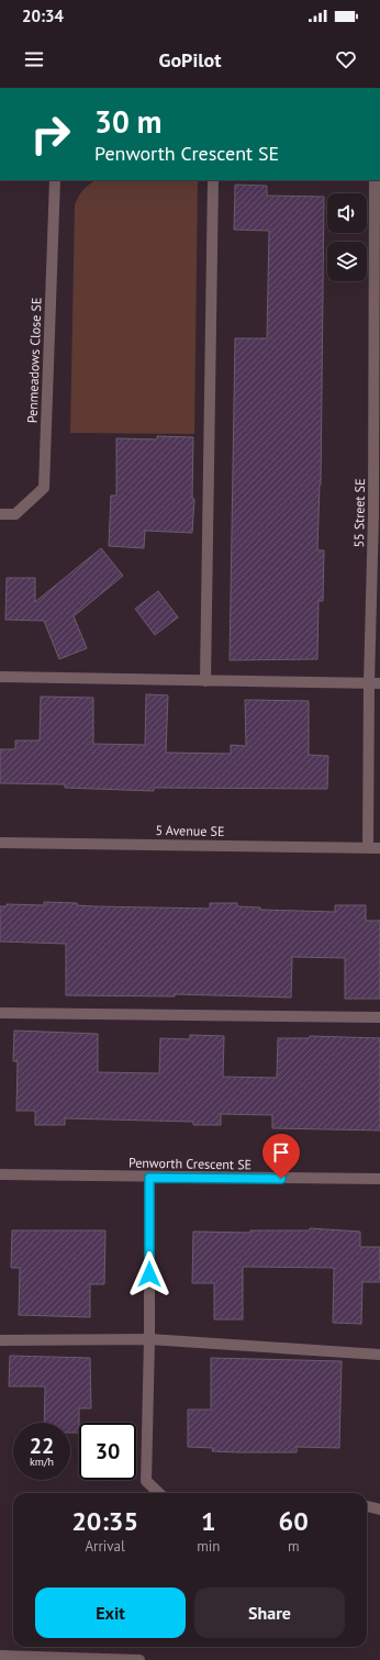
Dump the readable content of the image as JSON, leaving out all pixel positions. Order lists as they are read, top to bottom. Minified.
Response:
{"streets":{"street":["Penmeadows Close SE","55 Street SE","5 Avenue SE","Penworth Crescent SE"]},"crossings":[["55 Street SE","5 Avenue SE"]],"page":{"status":"20:34","header":"GoPilot","turn":["30 m","Penworth Crescent SE"],"speed":"22 km/h","limit":"30","eta":["20:35","Arrival","1","min","60","m"],"buttons":["Exit","Share"]}}
